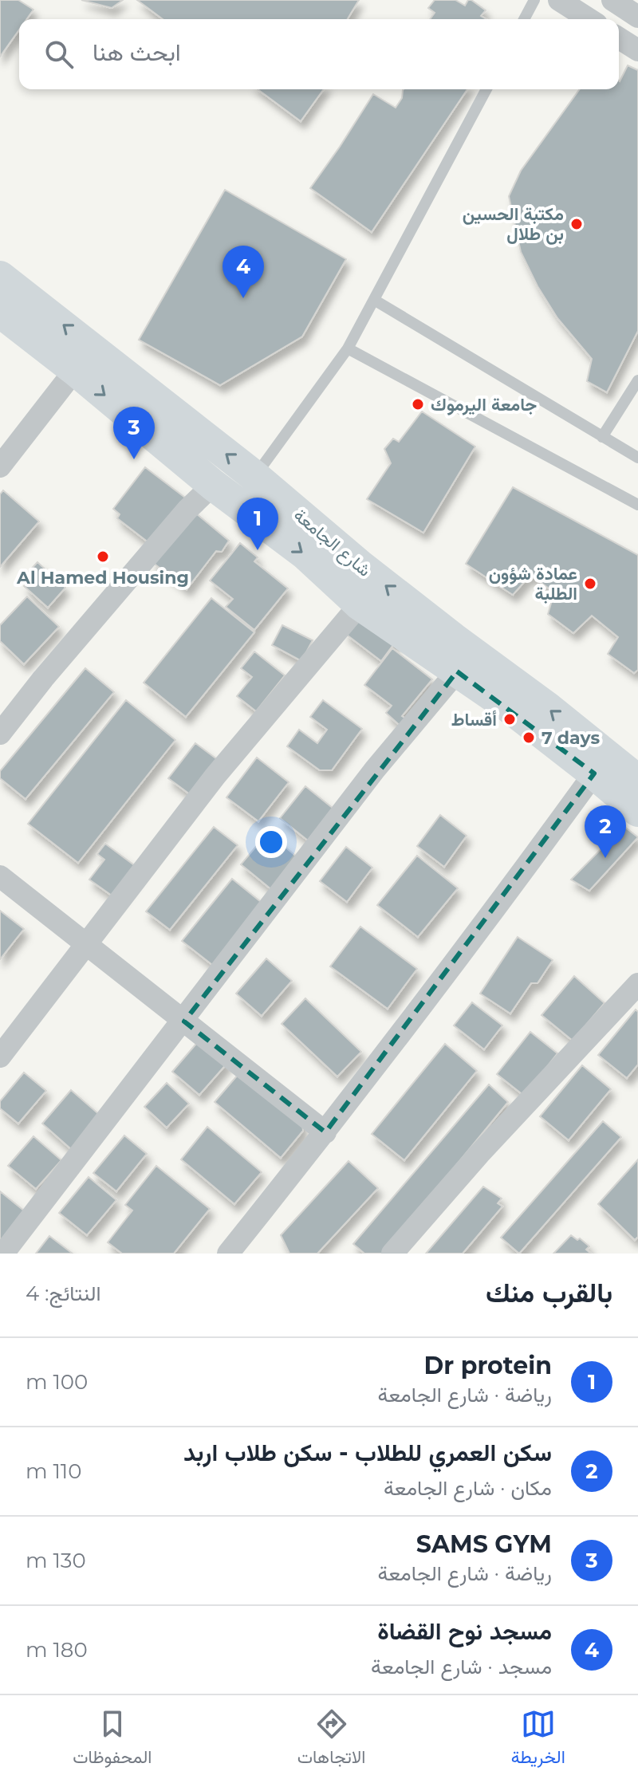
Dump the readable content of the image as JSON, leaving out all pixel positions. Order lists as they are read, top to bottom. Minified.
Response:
{"streets":{"main road":["شارع الجامعة"]},"places":["مكتبة الحسين بن طلال","جامعة اليرموك","Al Hamed Housing","عمادة شؤون الطلبة","أقساط","7 days"],"page":{"search":"ابحث هنا","pins":["4","3","1","2"],"heading":["بالقرب منك","النتائج: 4"],"list":[{"mark":"1","name":"Dr protein","note":"رياضة · شارع الجامعة","value":"100 m"},{"mark":"2","name":"سكن العمري للطلاب - سكن طلاب اربد","note":"مكان · شارع الجامعة","value":"110 m"},{"mark":"3","name":"SAMS GYM","note":"رياضة · شارع الجامعة","value":"130 m"},{"mark":"4","name":"مسجد نوح القضاة","note":"مسجد · شارع الجامعة","value":"180 m"}],"nav":["الخريطة","الاتجاهات","المحفوظات"]}}
